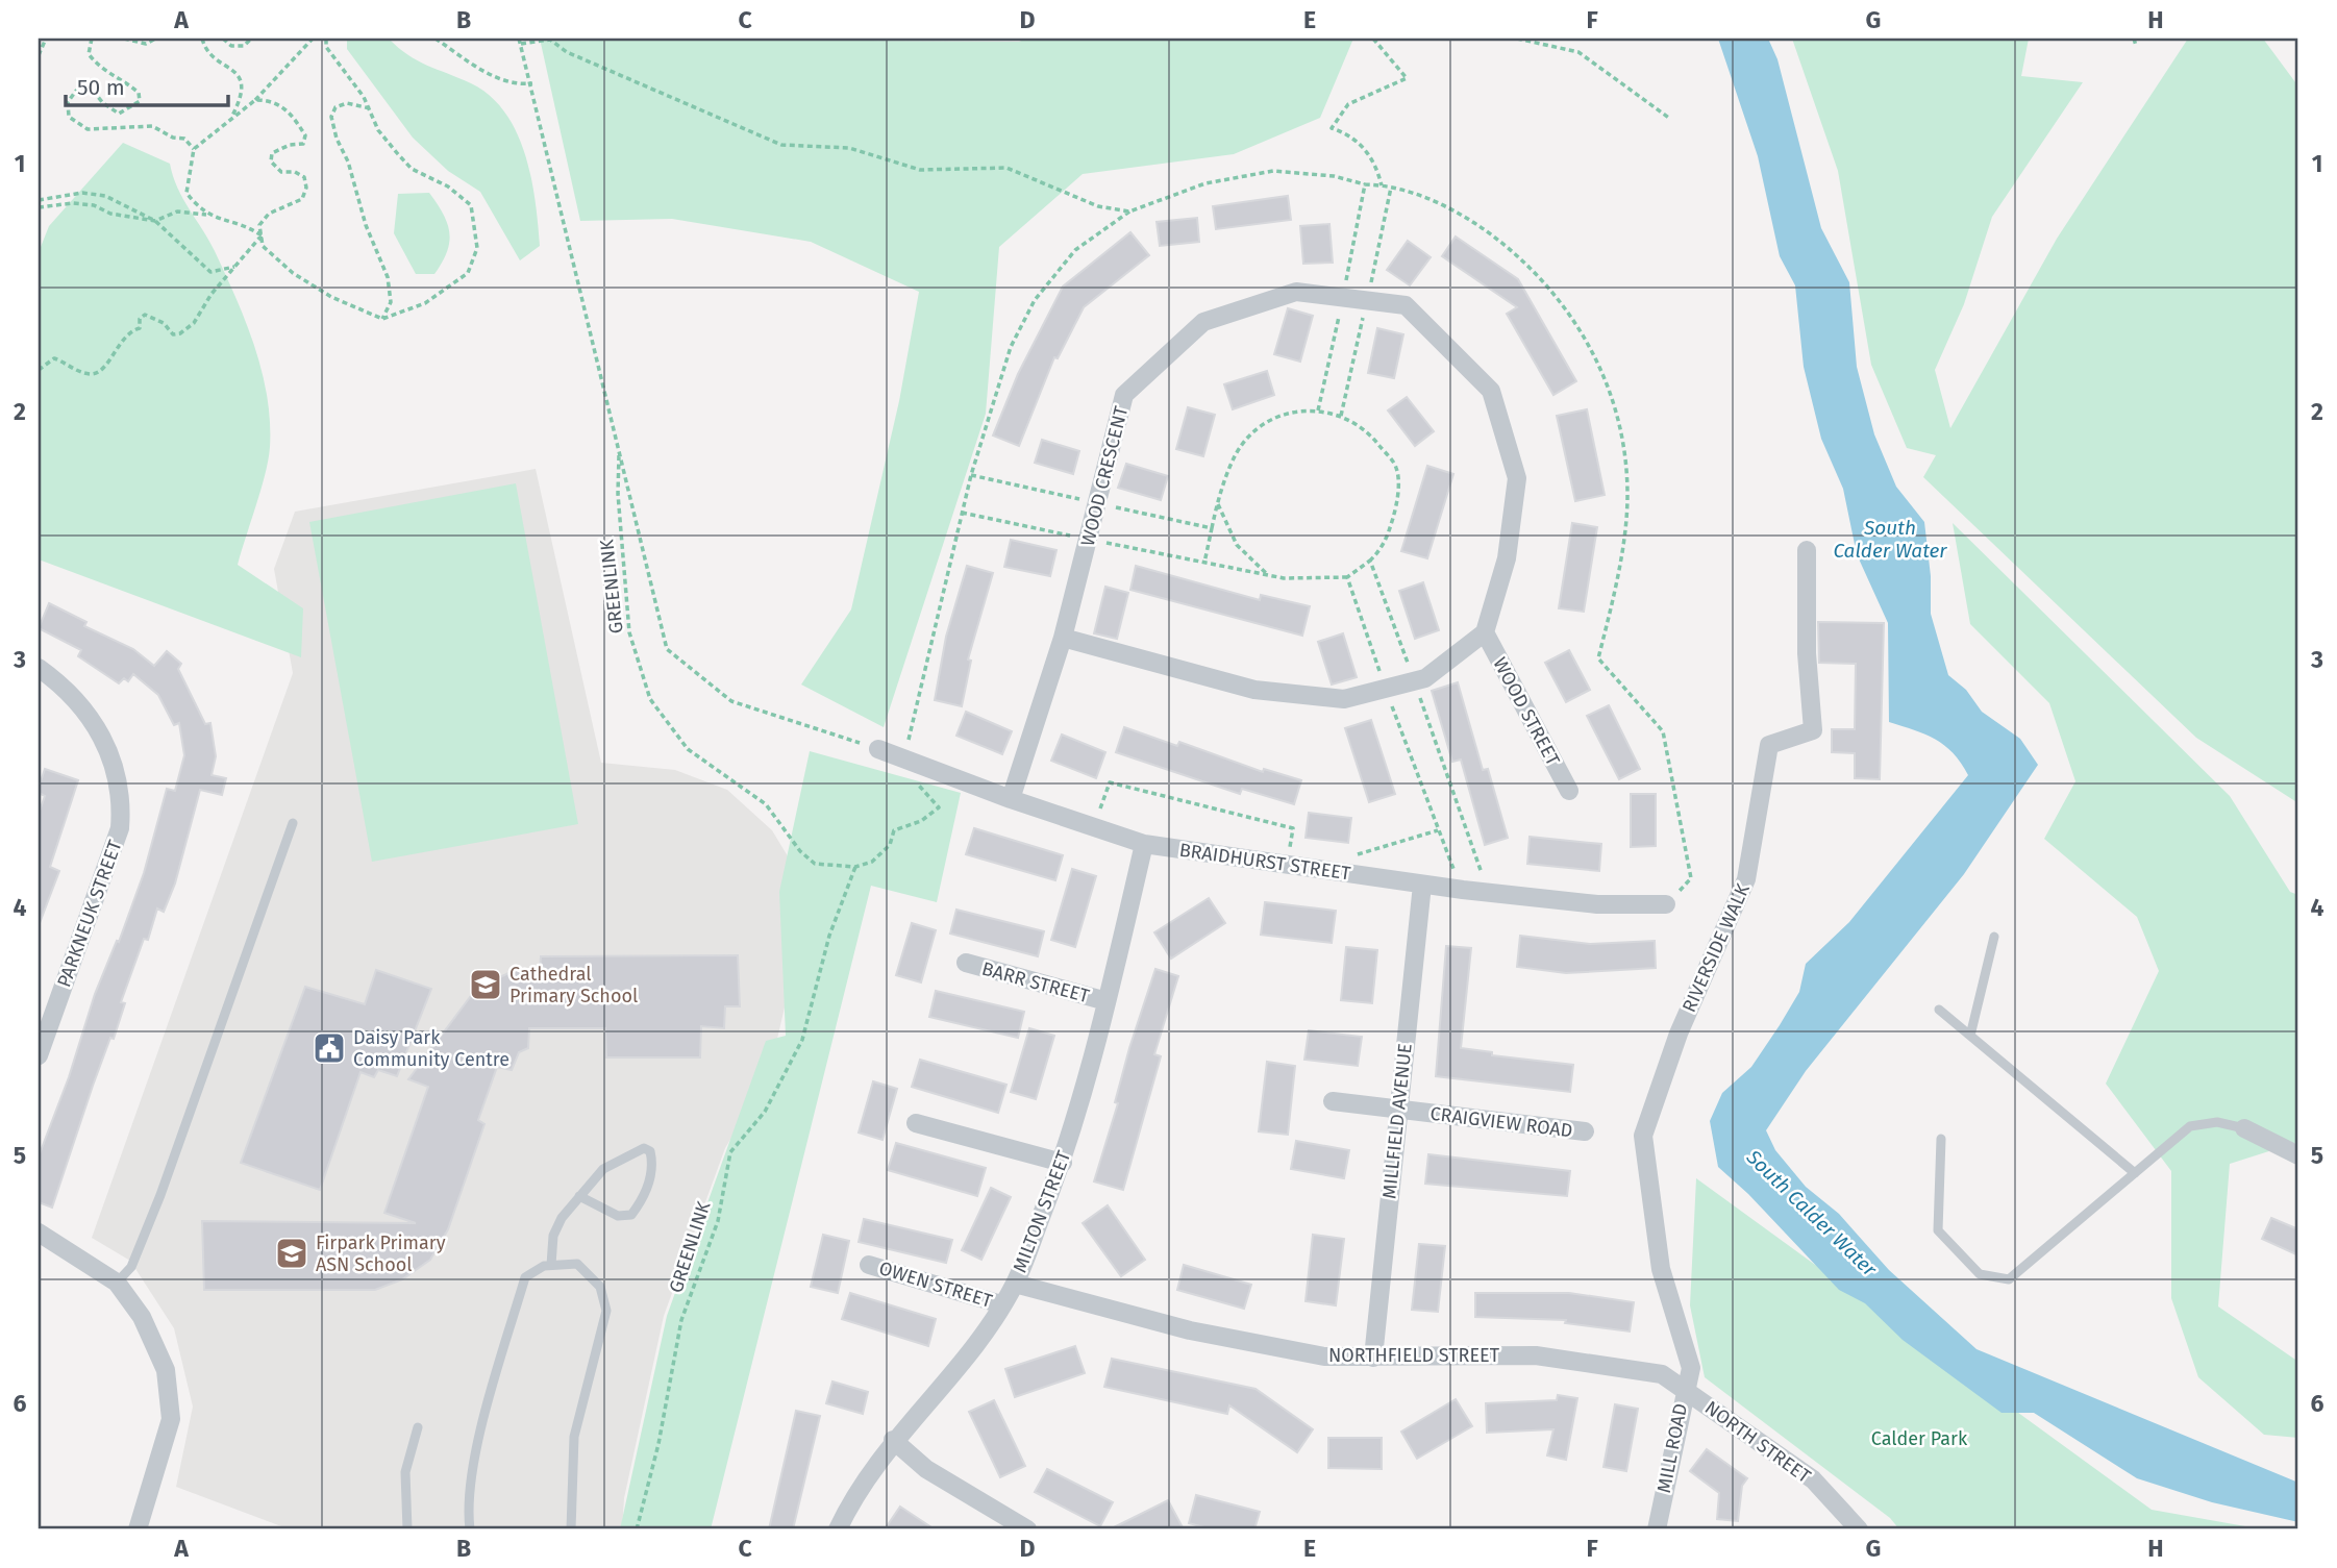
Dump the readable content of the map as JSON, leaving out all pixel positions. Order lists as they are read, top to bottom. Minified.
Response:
{"streets":{"street":["WOOD CRESCENT","WOOD STREET","BRAIDHURST STREET","PARKNEUK STREET","RIVERSIDE WALK","BARR STREET","MILLFIELD AVENUE","CRAIGVIEW ROAD","MILTON STREET","OWEN STREET","NORTHFIELD STREET","NORTH STREET","MILL ROAD"],"path":["GREENLINK"]},"crossings":[["WOOD CRESCENT","WOOD STREET"],["WOOD CRESCENT","BRAIDHURST STREET"],["GREENLINK","BRAIDHURST STREET"],["BRAIDHURST STREET","MILLFIELD AVENUE"],["BRAIDHURST STREET","MILTON STREET"],["RIVERSIDE WALK","MILL ROAD"],["BARR STREET","MILTON STREET"],["MILLFIELD AVENUE","CRAIGVIEW ROAD"],["MILLFIELD AVENUE","NORTHFIELD STREET"],["MILTON STREET","OWEN STREET"],["MILTON STREET","NORTHFIELD STREET"],["NORTHFIELD STREET","NORTH STREET"],["NORTHFIELD STREET","MILL ROAD"],["NORTH STREET","MILL ROAD"]],"water":["South Calder Water"],"parks":["Calder Park"],"places":{"school or university":["Cathedral Primary School","Firpark Primary ASN School"],"public building":["Daisy Park Community Centre"]},"scale_bar":"50 m","grid":{"columns":["A","B","C","D","E","F","G","H"],"rows":["1","2","3","4","5","6"]}}
